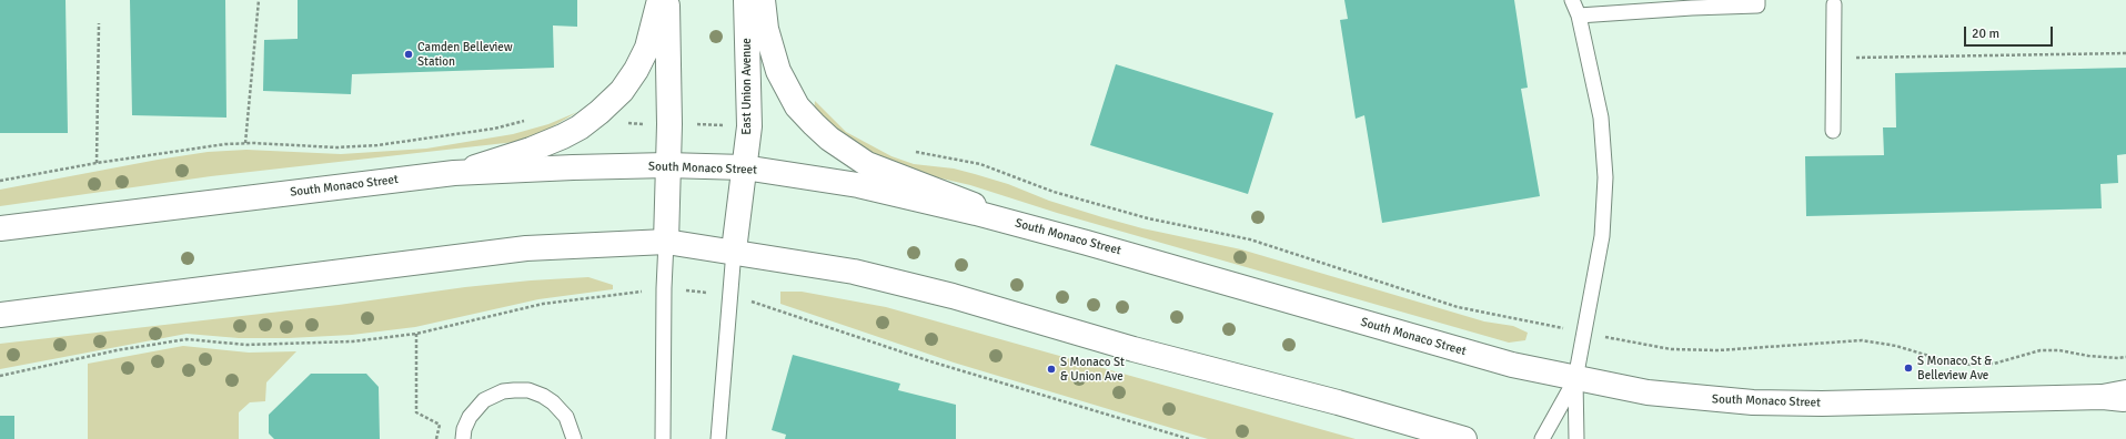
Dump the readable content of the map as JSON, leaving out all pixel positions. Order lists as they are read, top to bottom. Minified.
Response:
{"streets":{"main road":["East Union Avenue","South Monaco Street"]},"crossings":[["East Union Avenue","South Monaco Street"]],"places":["Camden Belleview Station","S Monaco St & Belleview Ave","S Monaco St & Union Ave"],"scale_bar":"20 m"}
